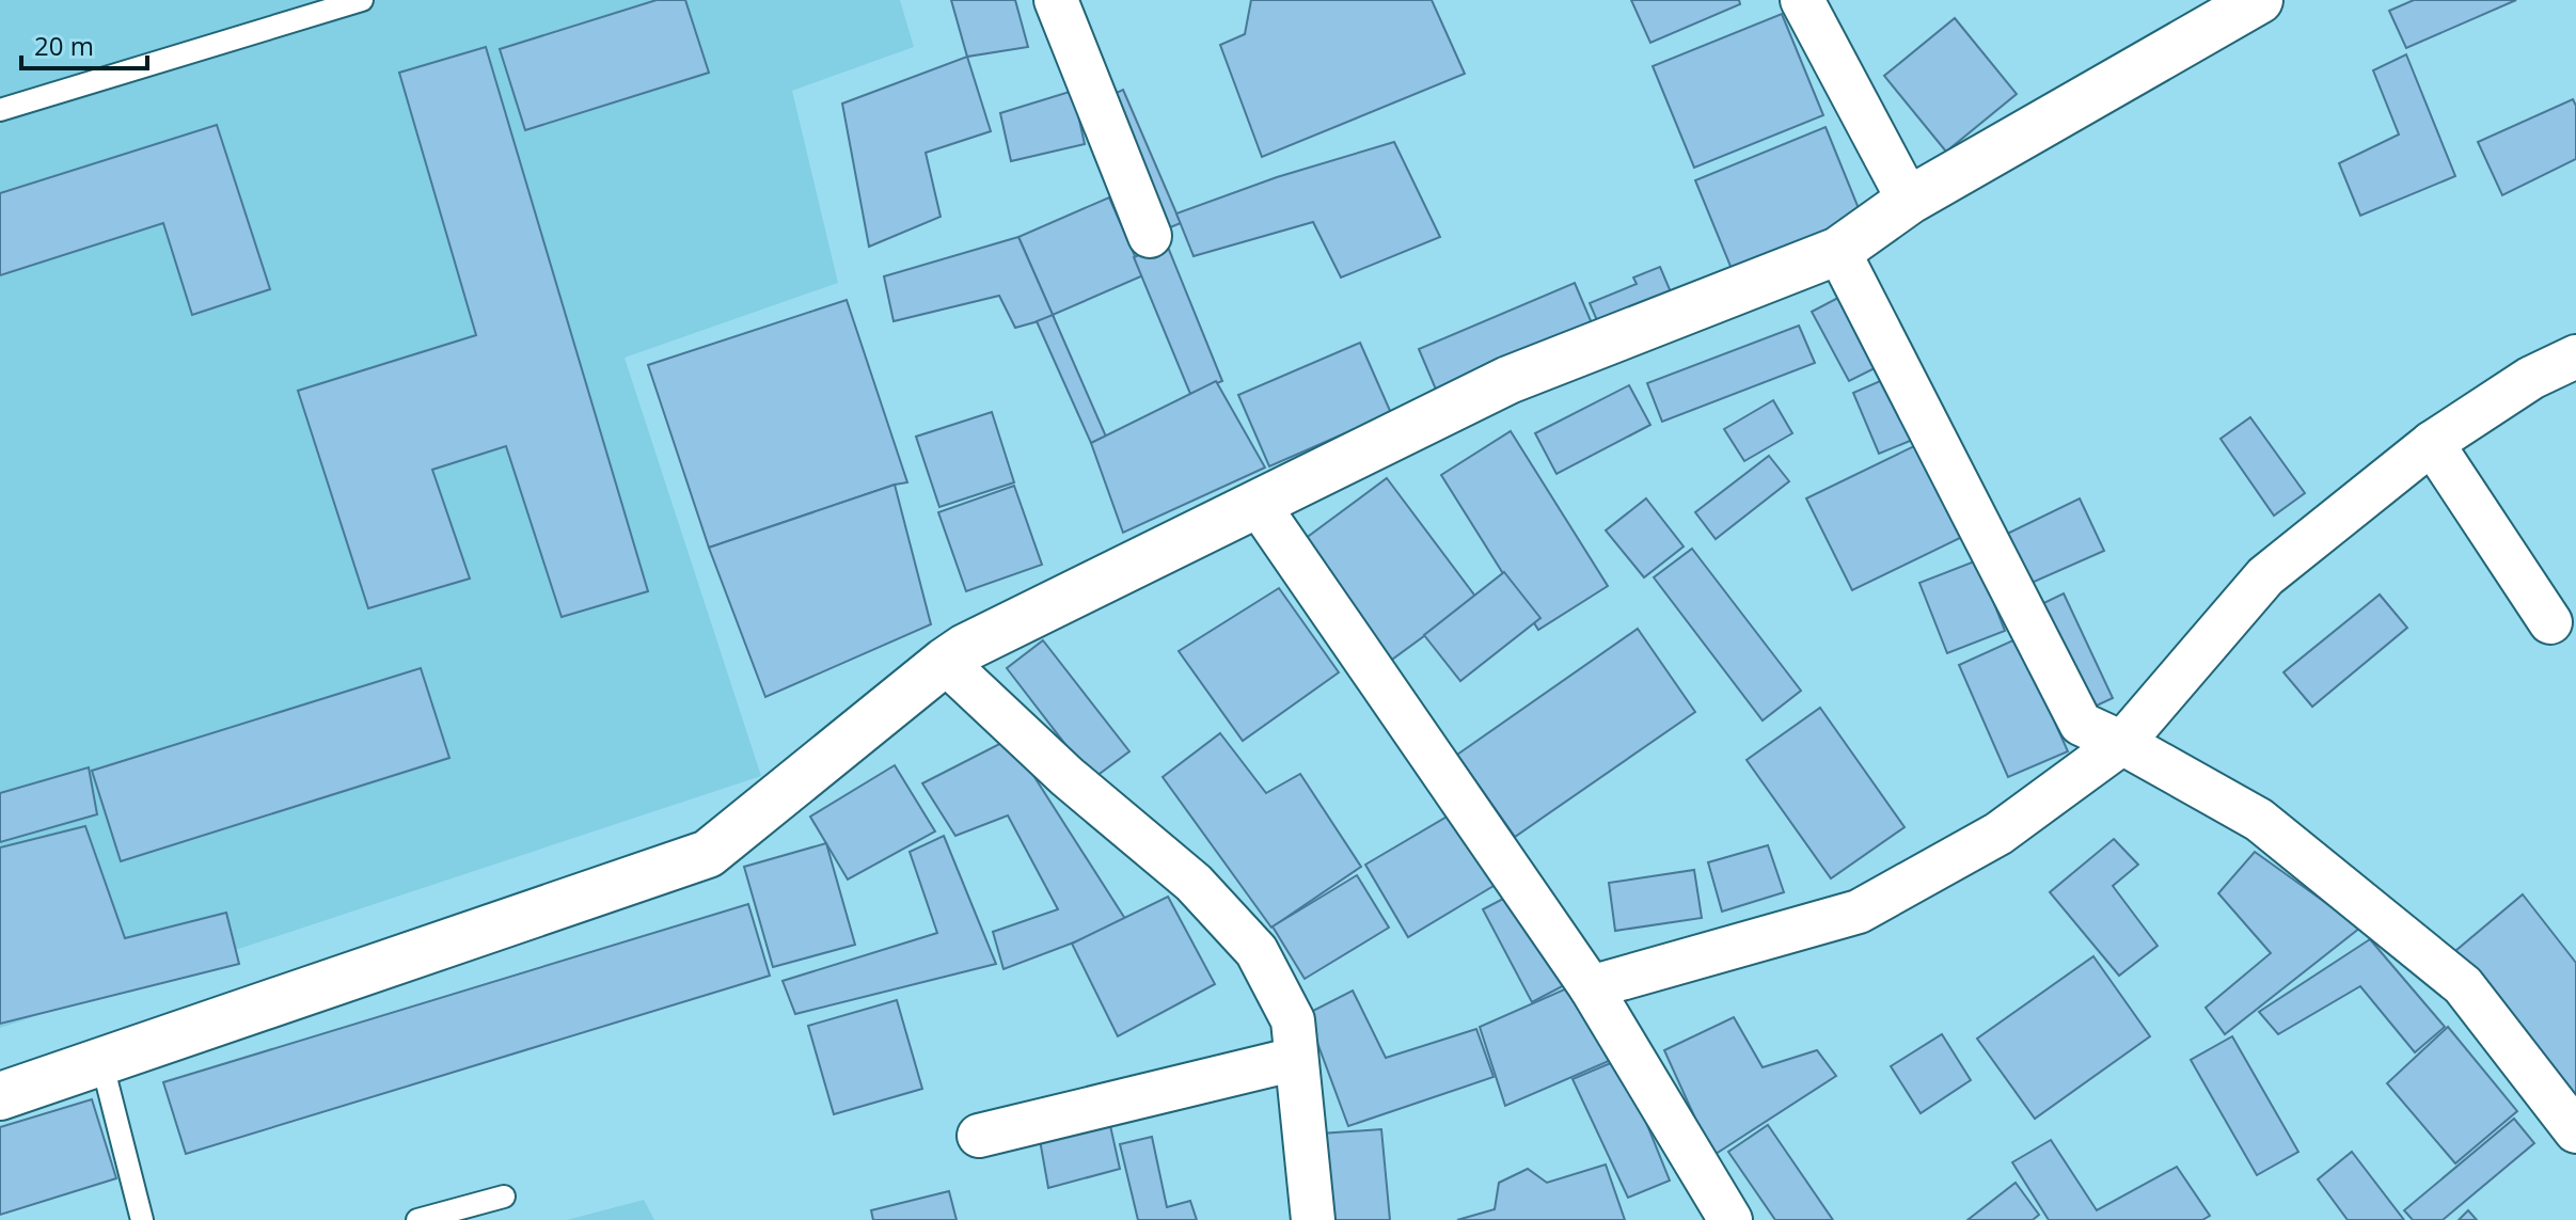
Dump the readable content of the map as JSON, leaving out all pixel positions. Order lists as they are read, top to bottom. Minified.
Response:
{"scale_bar":"20 m"}
